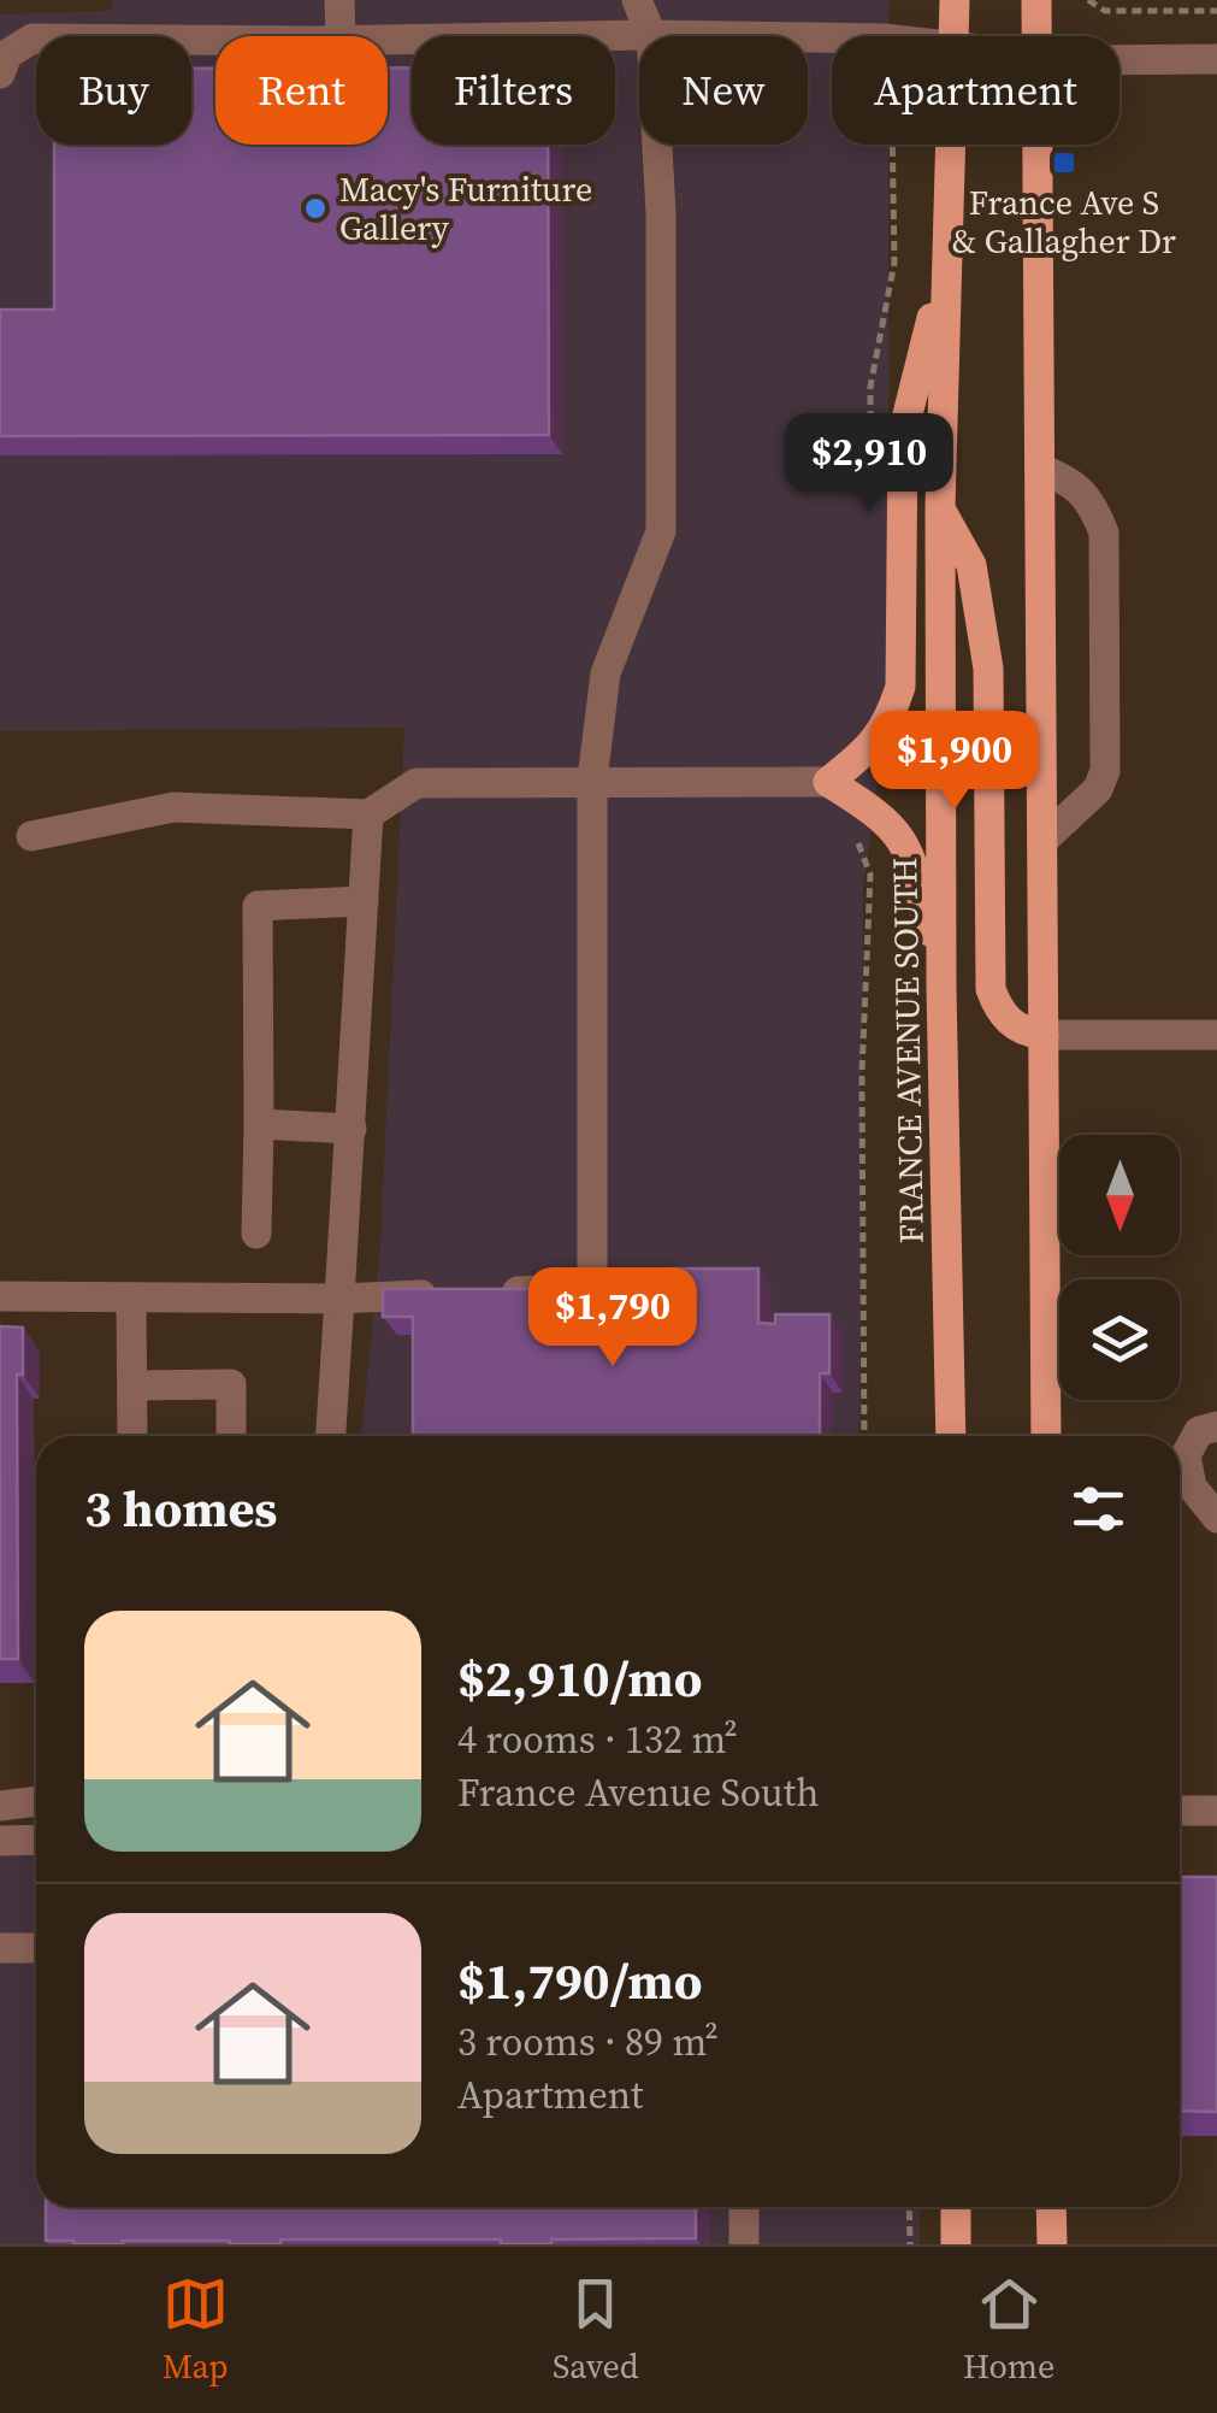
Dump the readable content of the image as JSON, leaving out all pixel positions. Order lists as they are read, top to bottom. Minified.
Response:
{"streets":{"main road":["FRANCE AVENUE SOUTH"]},"places":{"transit":["France Ave S & Gallagher Dr"],"other":["Macy's Furniture Gallery"]},"north":"bottom","page":{"chip":["Buy","Rent","Filters","New","Apartment"],"price":["$2,910","$1,900","$1,790"],"heading":"3 homes","list":[{"name":"$2,910/mo","note":"4 rooms · 132 m² · France Avenue South"},{"name":"$1,790/mo","note":"3 rooms · 89 m² · Apartment"}],"tabs":["Map","Saved","Home"]}}
